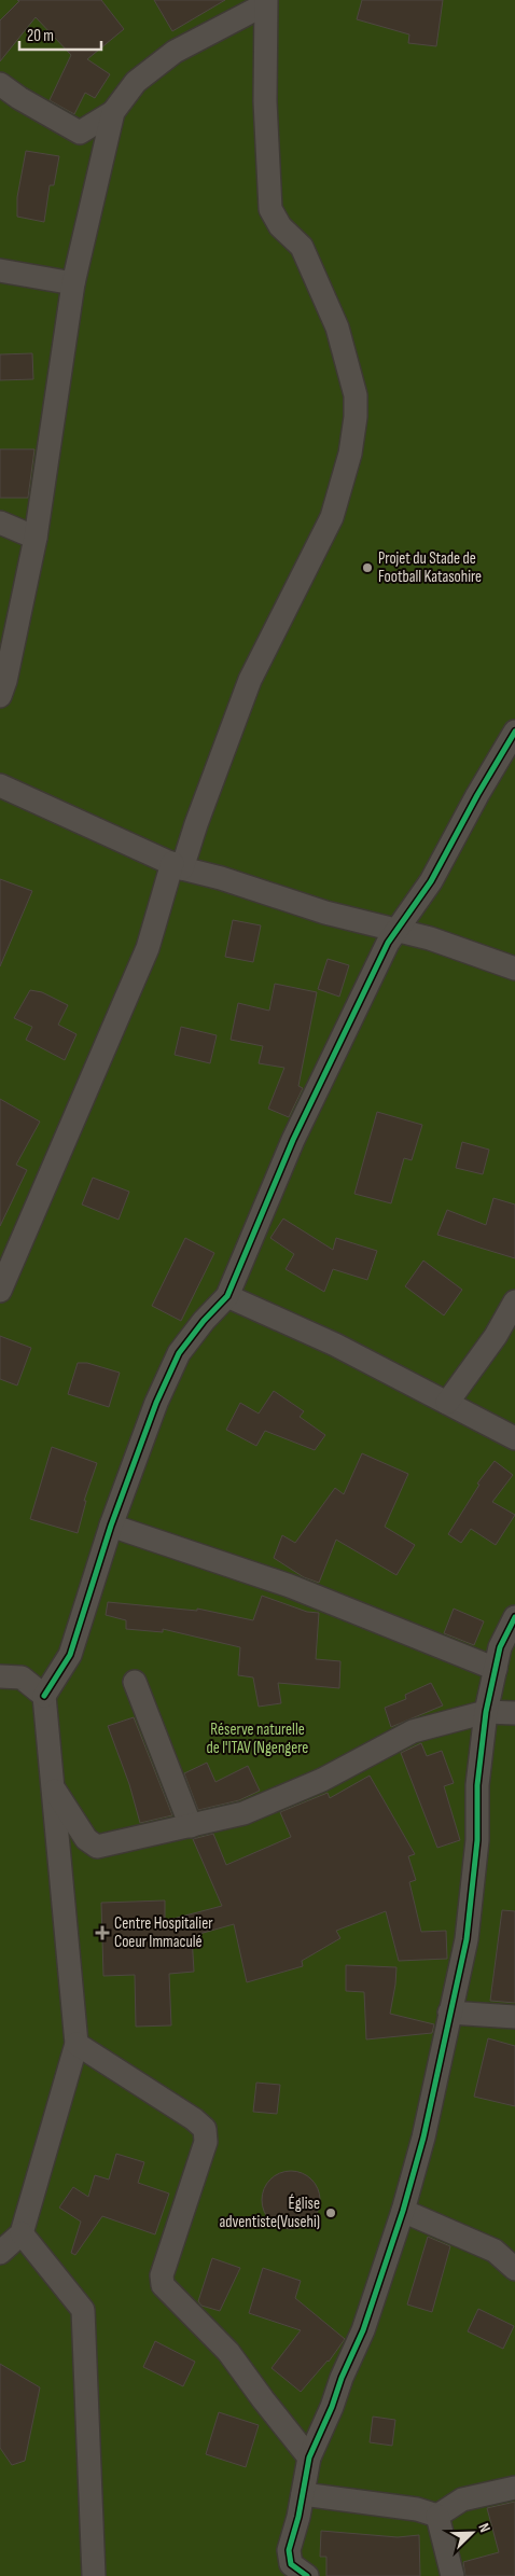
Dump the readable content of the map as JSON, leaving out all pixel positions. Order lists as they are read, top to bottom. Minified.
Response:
{"parks":["Réserve naturelle de l'ITAV (Ngengere"],"places":{"other":["Projet du Stade de Football Katasohire","Église adventiste(Vusehi)"],"health":["Centre Hospitalier Coeur Immaculé"]},"scale_bar":"20 m","north":"top right"}
